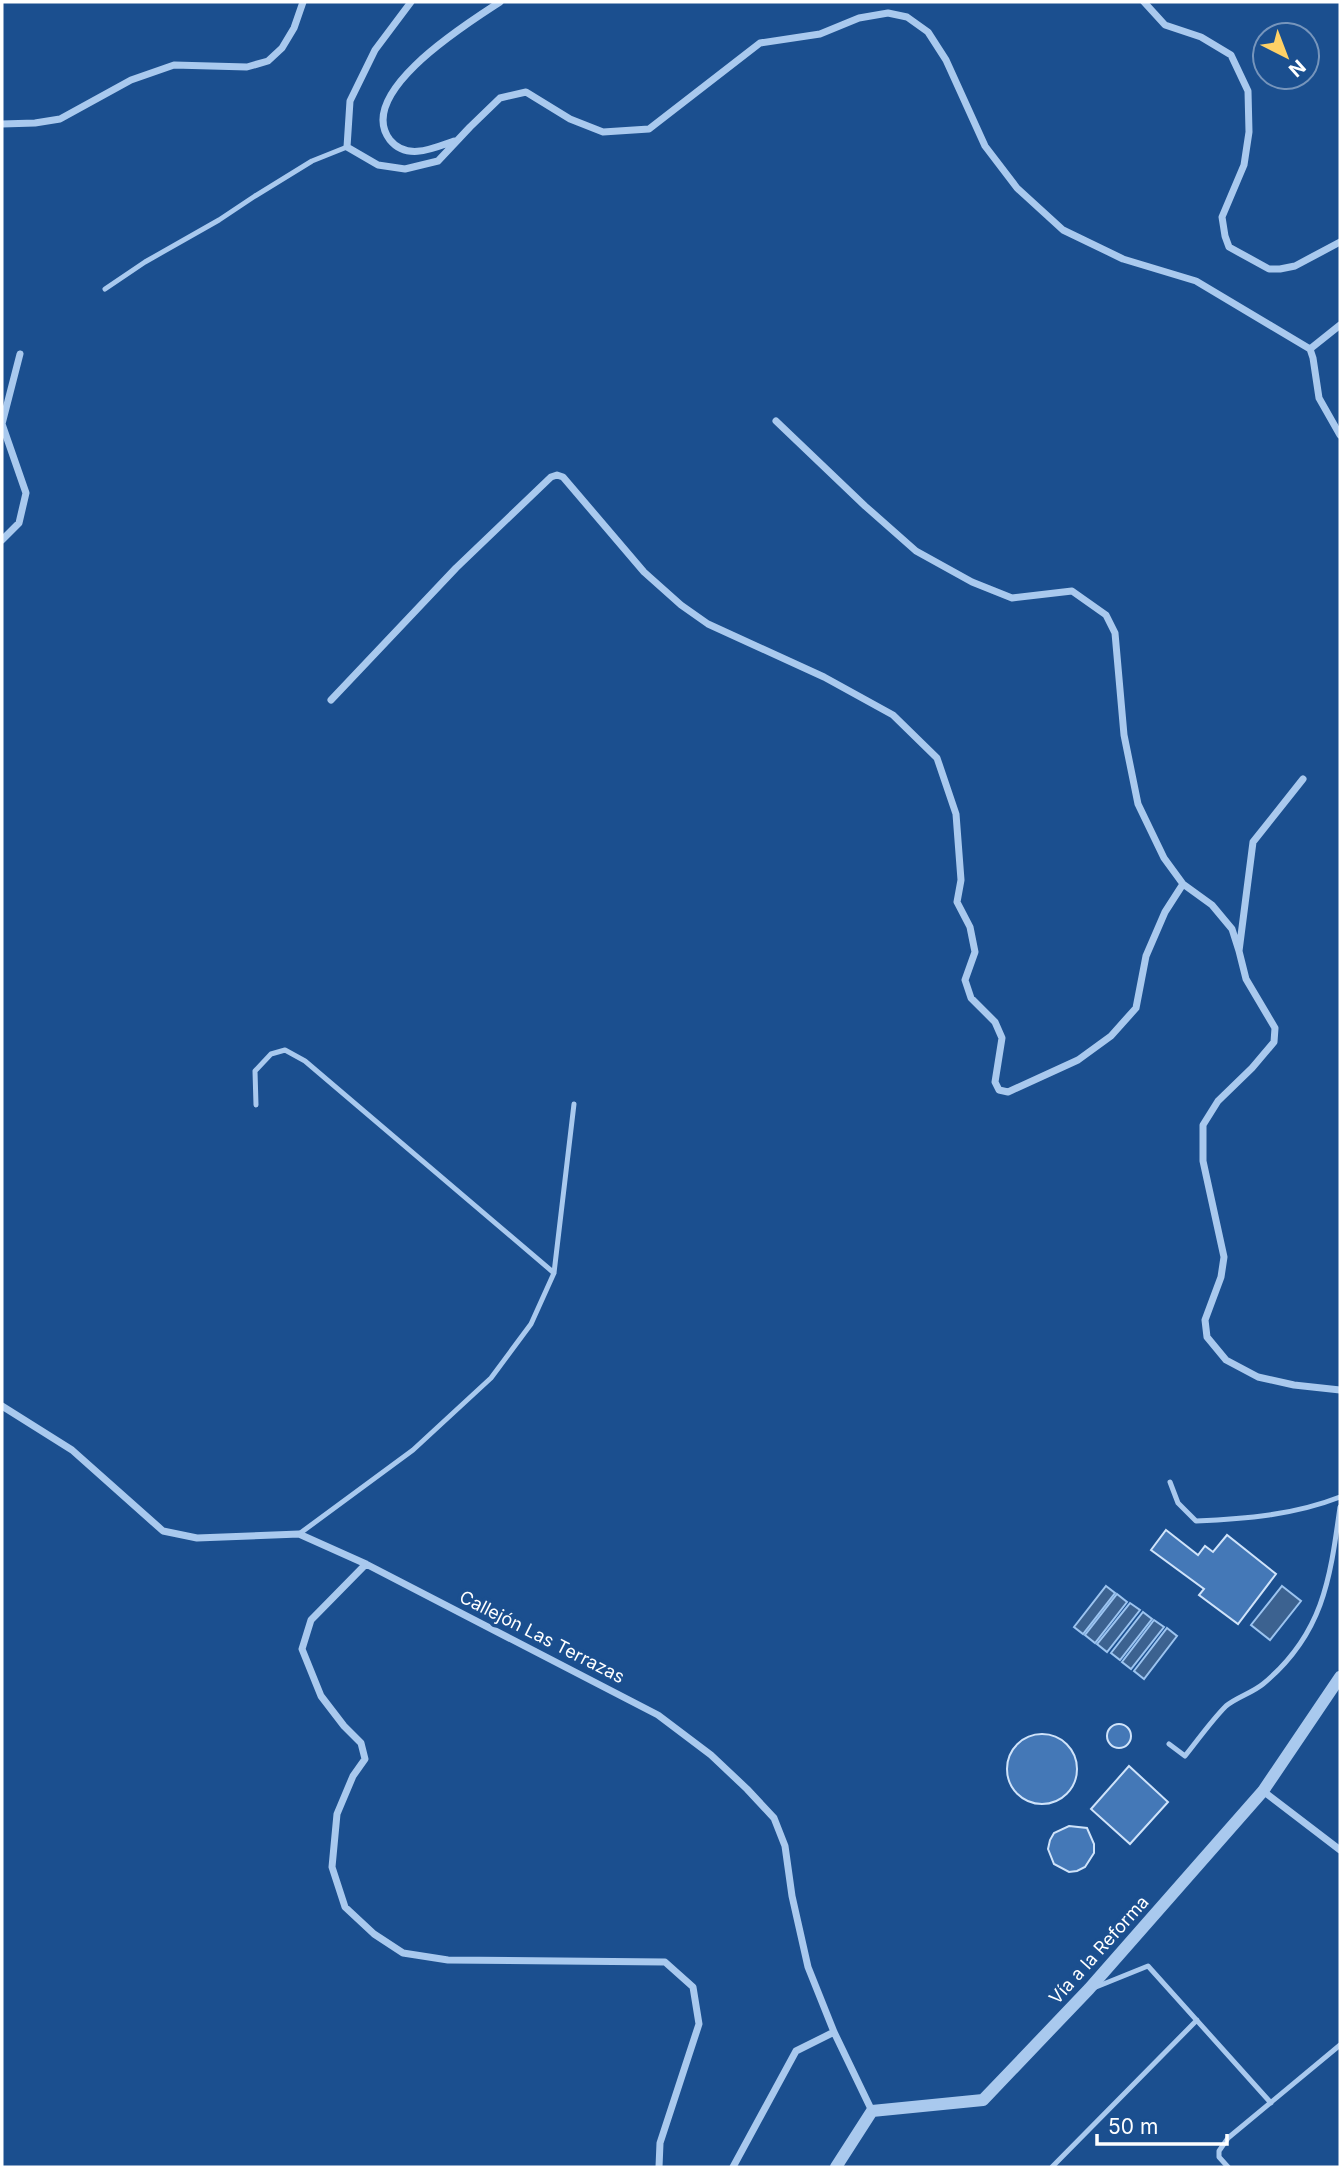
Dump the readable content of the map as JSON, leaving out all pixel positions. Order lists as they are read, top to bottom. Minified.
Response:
{"streets":{"street":["Callejón Las Terrazas","Vía a la Reforma"]},"crossings":[["Callejón Las Terrazas","Vía a la Reforma"]],"scale_bar":"50 m","north":"bottom right"}
